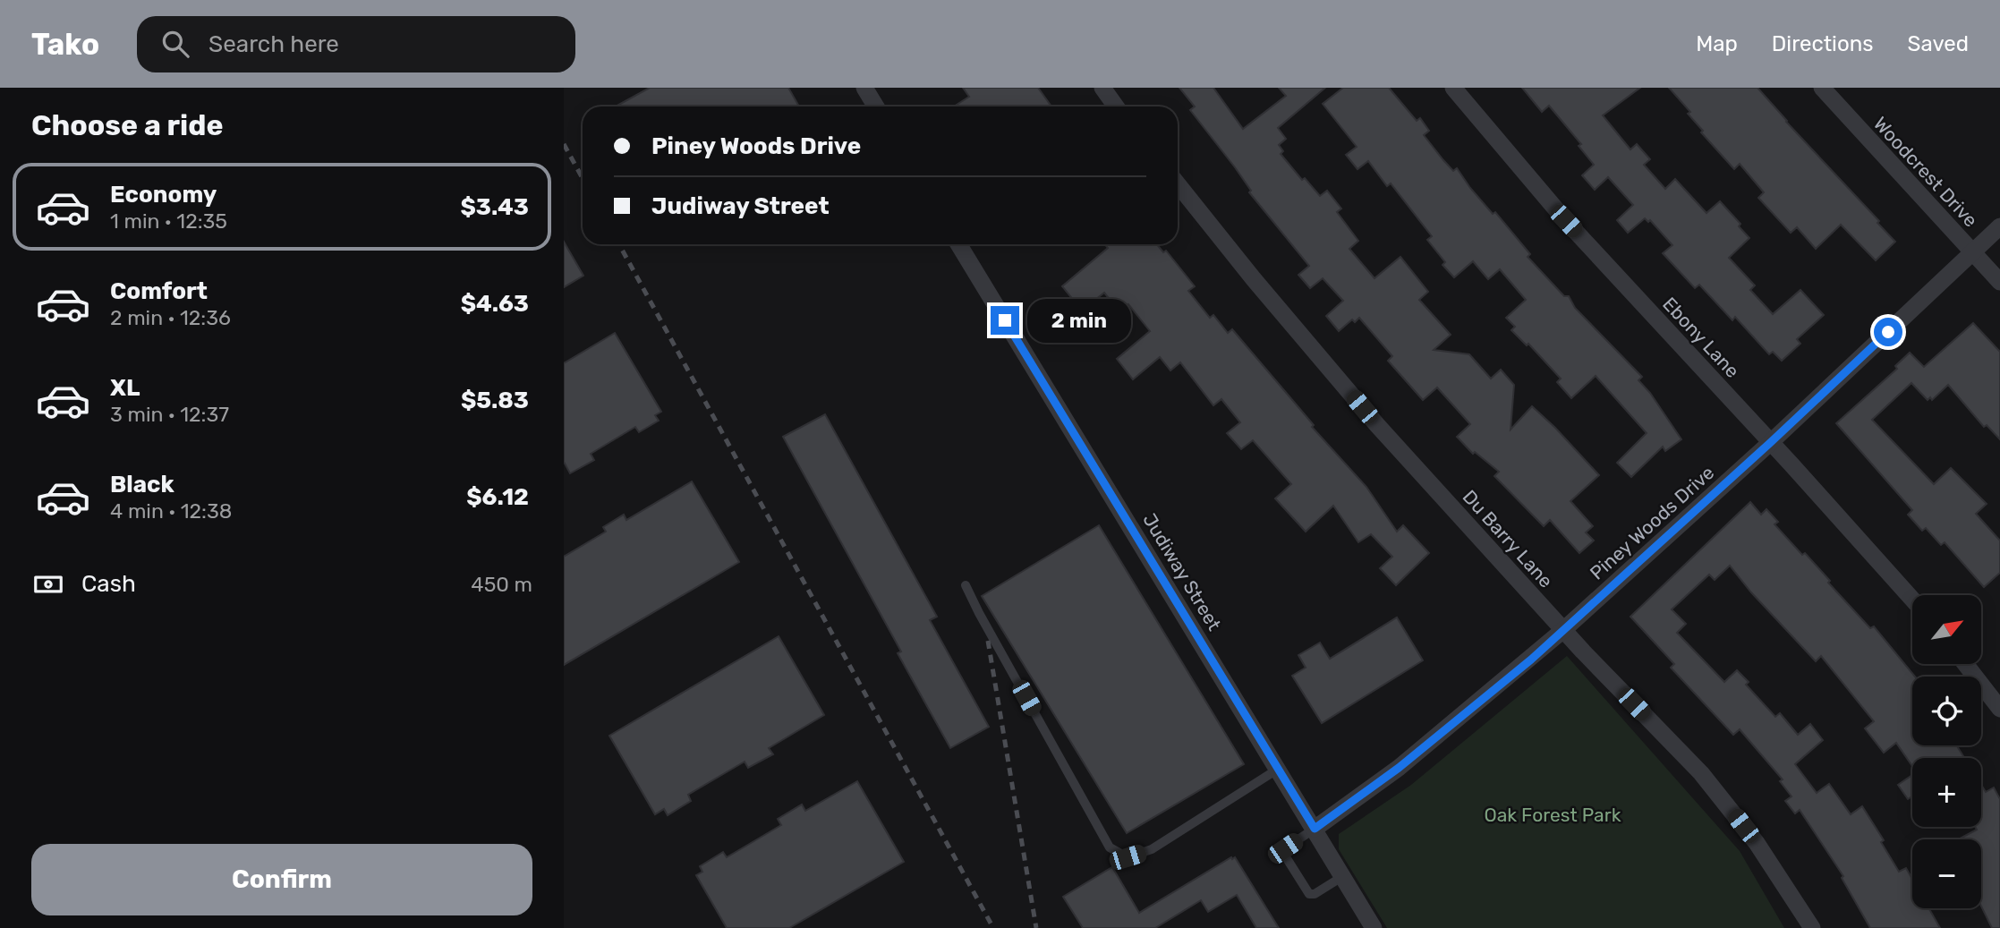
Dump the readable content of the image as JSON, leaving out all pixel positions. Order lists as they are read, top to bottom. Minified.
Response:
{"streets":{"street":["Woodcrest Drive","Ebony Lane","Piney Woods Drive","Du Barry Lane","Judiway Street"]},"crossings":[["Woodcrest Drive","Piney Woods Drive"],["Ebony Lane","Piney Woods Drive"],["Piney Woods Drive","Du Barry Lane"],["Piney Woods Drive","Judiway Street"]],"parks":["Oak Forest Park"],"north":"top right","page":{"header":"Tako","search":"Search here","nav":["Map","Directions","Saved"],"heading":"Choose a ride","banner":["Piney Woods Drive","Judiway Street"],"list":[{"name":"Economy","note":"1 min · 12:35","value":"$3.43"},{"name":"Comfort","note":"2 min · 12:36","value":"$4.63"},{"name":"XL","note":"3 min · 12:37","value":"$5.83"},{"name":"Black","note":"4 min · 12:38","value":"$6.12"}],"bubble":"2 min","pay":["Cash","450 m"],"map_buttons":["+","−"],"buttons":"Confirm"}}
